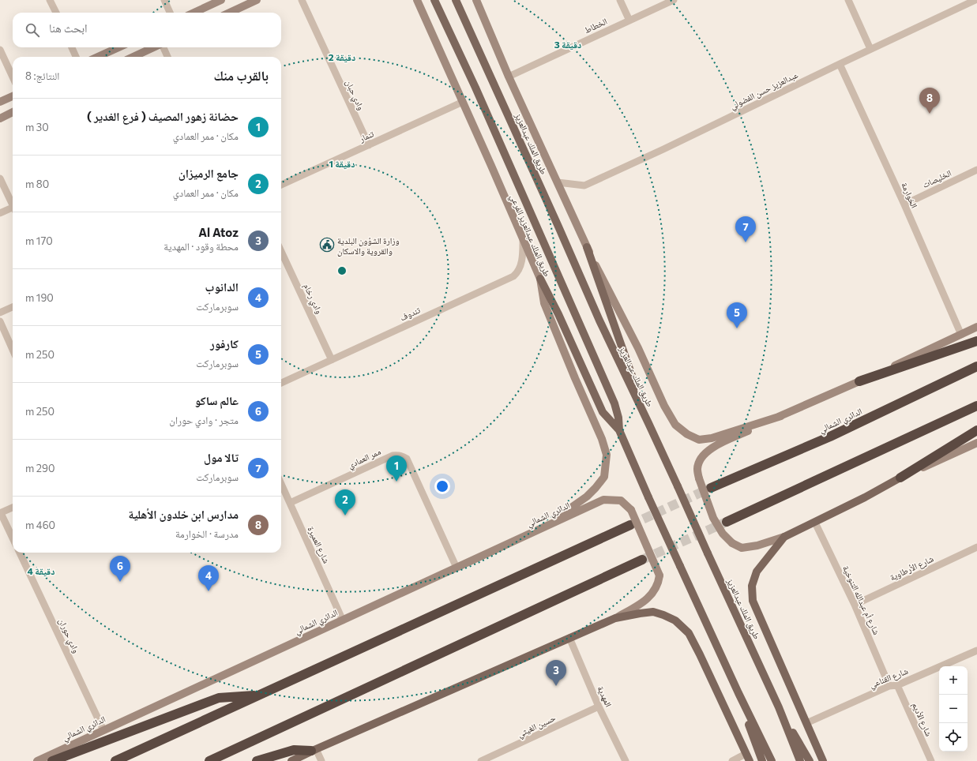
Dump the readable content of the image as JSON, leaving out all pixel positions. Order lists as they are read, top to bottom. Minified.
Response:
{"streets":{"highway":["الدائري الشمالي"],"main road":["طريق الملك عبدالعزيز"],"street":["الخطاط","عبدالعزيز حسن الفضولي","وادي حبان","تنمار","الخليصات","الخوارمة","طريق الملك عبدالعزيز الفرعي","وادي رخام","تندوف","ممر العمادي","شارع العميرة","شارع الأرطاوية","شارع أم عبدالله التنوخية","وادي حوران","شارع القناعي","المهدية","شارع الأديم","حسين الغيثي"]},"crossings":[["عبدالعزيز حسن الفضولي","الخوارمة"],["وادي حبان","تنمار"],["تنمار","طريق الملك عبدالعزيز الفرعي"],["الخليصات","الخوارمة"],["طريق الملك عبدالعزيز الفرعي","تندوف"],["طريق الملك عبدالعزيز الفرعي","الدائري الشمالي"],["وادي رخام","تندوف"],["الدائري الشمالي","ممر العمادي"],["الدائري الشمالي","شارع العميرة"],["الدائري الشمالي","وادي حوران"],["ممر العمادي","شارع العميرة"],["شارع الأرطاوية","شارع أم عبدالله التنوخية"],["شارع أم عبدالله التنوخية","شارع القناعي"],["شارع أم عبدالله التنوخية","شارع الأديم"],["شارع القناعي","شارع الأديم"],["المهدية","حسين الغيثي"]],"places":{"public building":["وزارة الشؤون البلدية والقروية والاسكان"]},"page":{"search":"ابحث هنا","heading":["بالقرب منك","النتائج: 8"],"pins":["8","7","5","1","2","6","4","3"],"list":[{"mark":"1","name":"حضانة زهور المصيف ( فرع الغدير )","note":"مكان · ممر العمادي","value":"30 m"},{"mark":"2","name":"جامع الرميزان","note":"مكان · ممر العمادي","value":"80 m"},{"mark":"3","name":"Al Atoz","note":"محطة وقود · المهدية","value":"170 m"},{"mark":"4","name":"الدانوب","note":"سوبرماركت","value":"190 m"},{"mark":"5","name":"كارفور","note":"سوبرماركت","value":"250 m"},{"mark":"6","name":"عالم ساكو","note":"متجر · وادي حوران","value":"250 m"},{"mark":"7","name":"تالا مول","note":"سوبرماركت","value":"290 m"},{"mark":"8","name":"مدارس ابن خلدون الأهلية","note":"مدرسة · الخوارمة","value":"460 m"}],"map_buttons":["+","−"]},"rings":["3 دقيقة","2 دقيقة","1 دقيقة","4 دقيقة"]}
